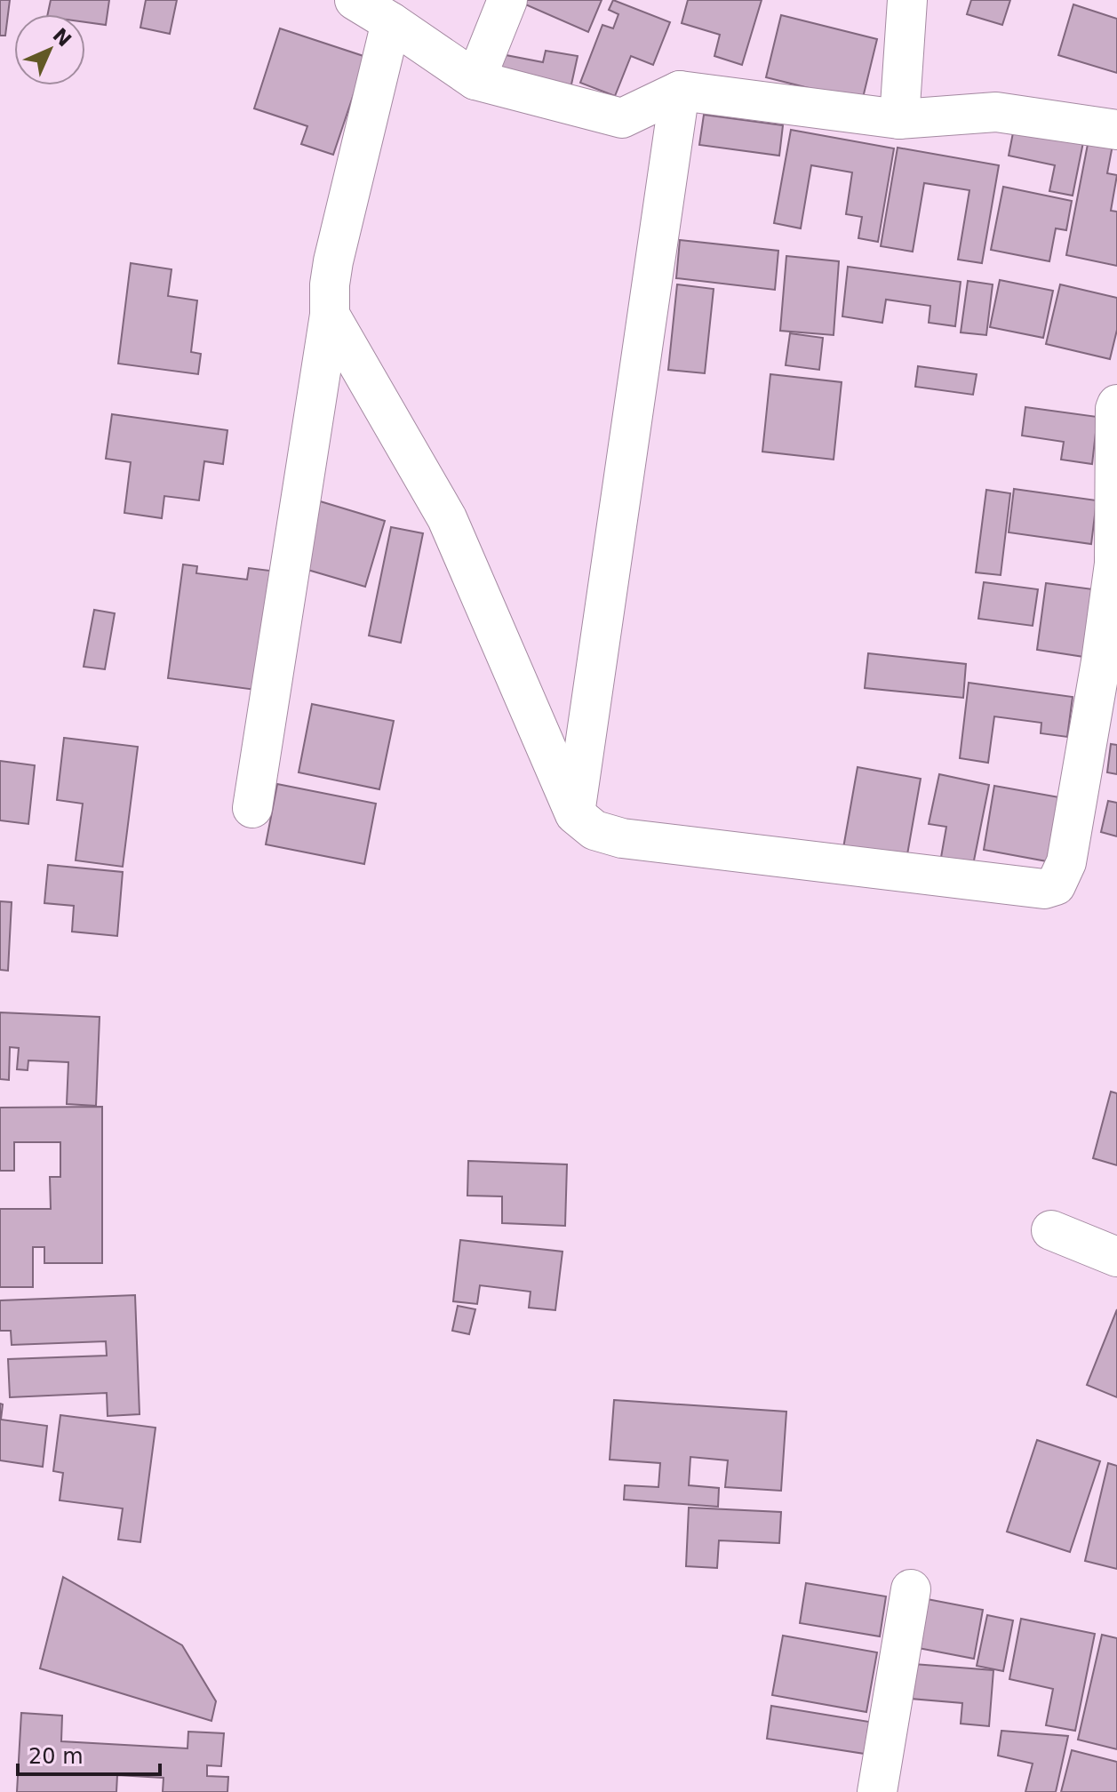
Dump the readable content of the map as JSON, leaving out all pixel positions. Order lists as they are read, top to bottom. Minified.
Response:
{"scale_bar":"20 m","north":"top right"}
